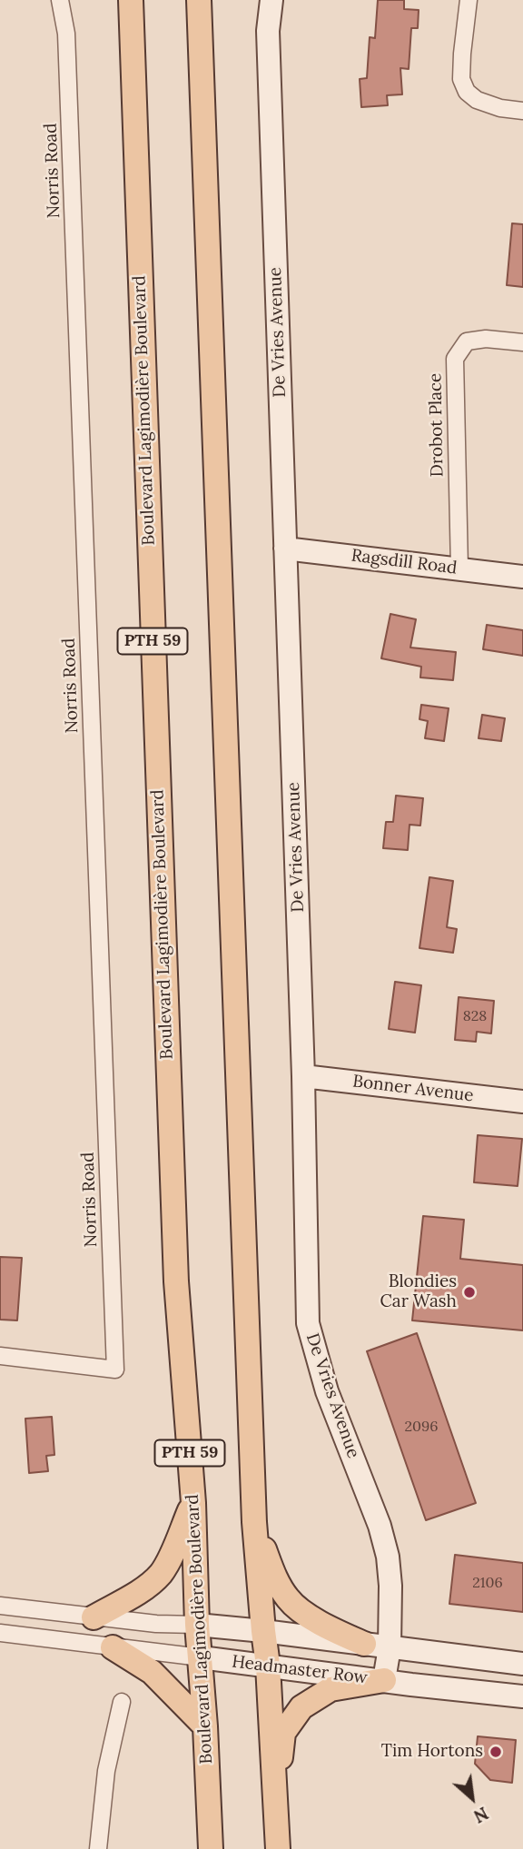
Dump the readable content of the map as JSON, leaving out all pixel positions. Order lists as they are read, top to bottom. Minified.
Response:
{"streets":{"main road":["Boulevard Lagimodière Boulevard","PTH 59"],"street":["Norris Road","De Vries Avenue","Drobot Place","Ragsdill Road","Bonner Avenue","Headmaster Row"]},"crossings":[["De Vries Avenue","Ragsdill Road"],["De Vries Avenue","Bonner Avenue"],["De Vries Avenue","Headmaster Row"],["Boulevard Lagimodière Boulevard","Headmaster Row"],["Drobot Place","Ragsdill Road"]],"places":["Blondies Car Wash","Tim Hortons"],"house_numbers":["828","2096","2106"],"north":"bottom right"}
